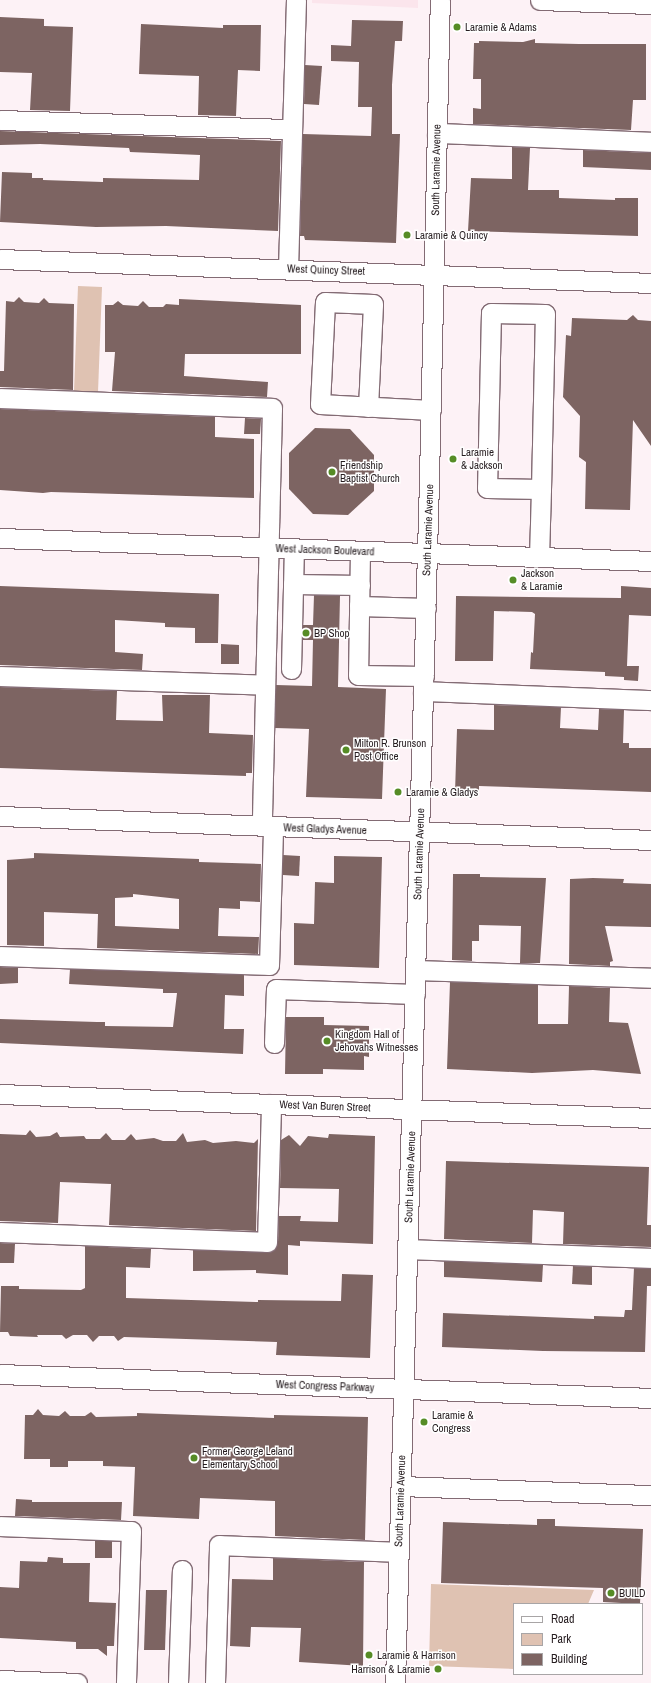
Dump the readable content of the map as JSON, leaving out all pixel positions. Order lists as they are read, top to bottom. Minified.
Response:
{"streets":{"street":["South Laramie Avenue","West Quincy Street","West Jackson Boulevard","West Gladys Avenue","West Van Buren Street","West Congress Parkway"]},"crossings":[["South Laramie Avenue","West Quincy Street"],["South Laramie Avenue","West Jackson Boulevard"],["South Laramie Avenue","West Gladys Avenue"],["South Laramie Avenue","West Van Buren Street"],["South Laramie Avenue","West Congress Parkway"]],"places":["Laramie & Adams","Laramie & Quincy","Laramie & Jackson","Friendship Baptist Church","Jackson & Laramie","BP Shop","Milton R. Brunson Post Office","Laramie & Gladys","Kingdom Hall of Jehovahs Witnesses","Laramie & Congress","Former George Leland Elementary School","BUILD","Laramie & Harrison","Harrison & Laramie"],"legend":["Road","Park","Building"]}
